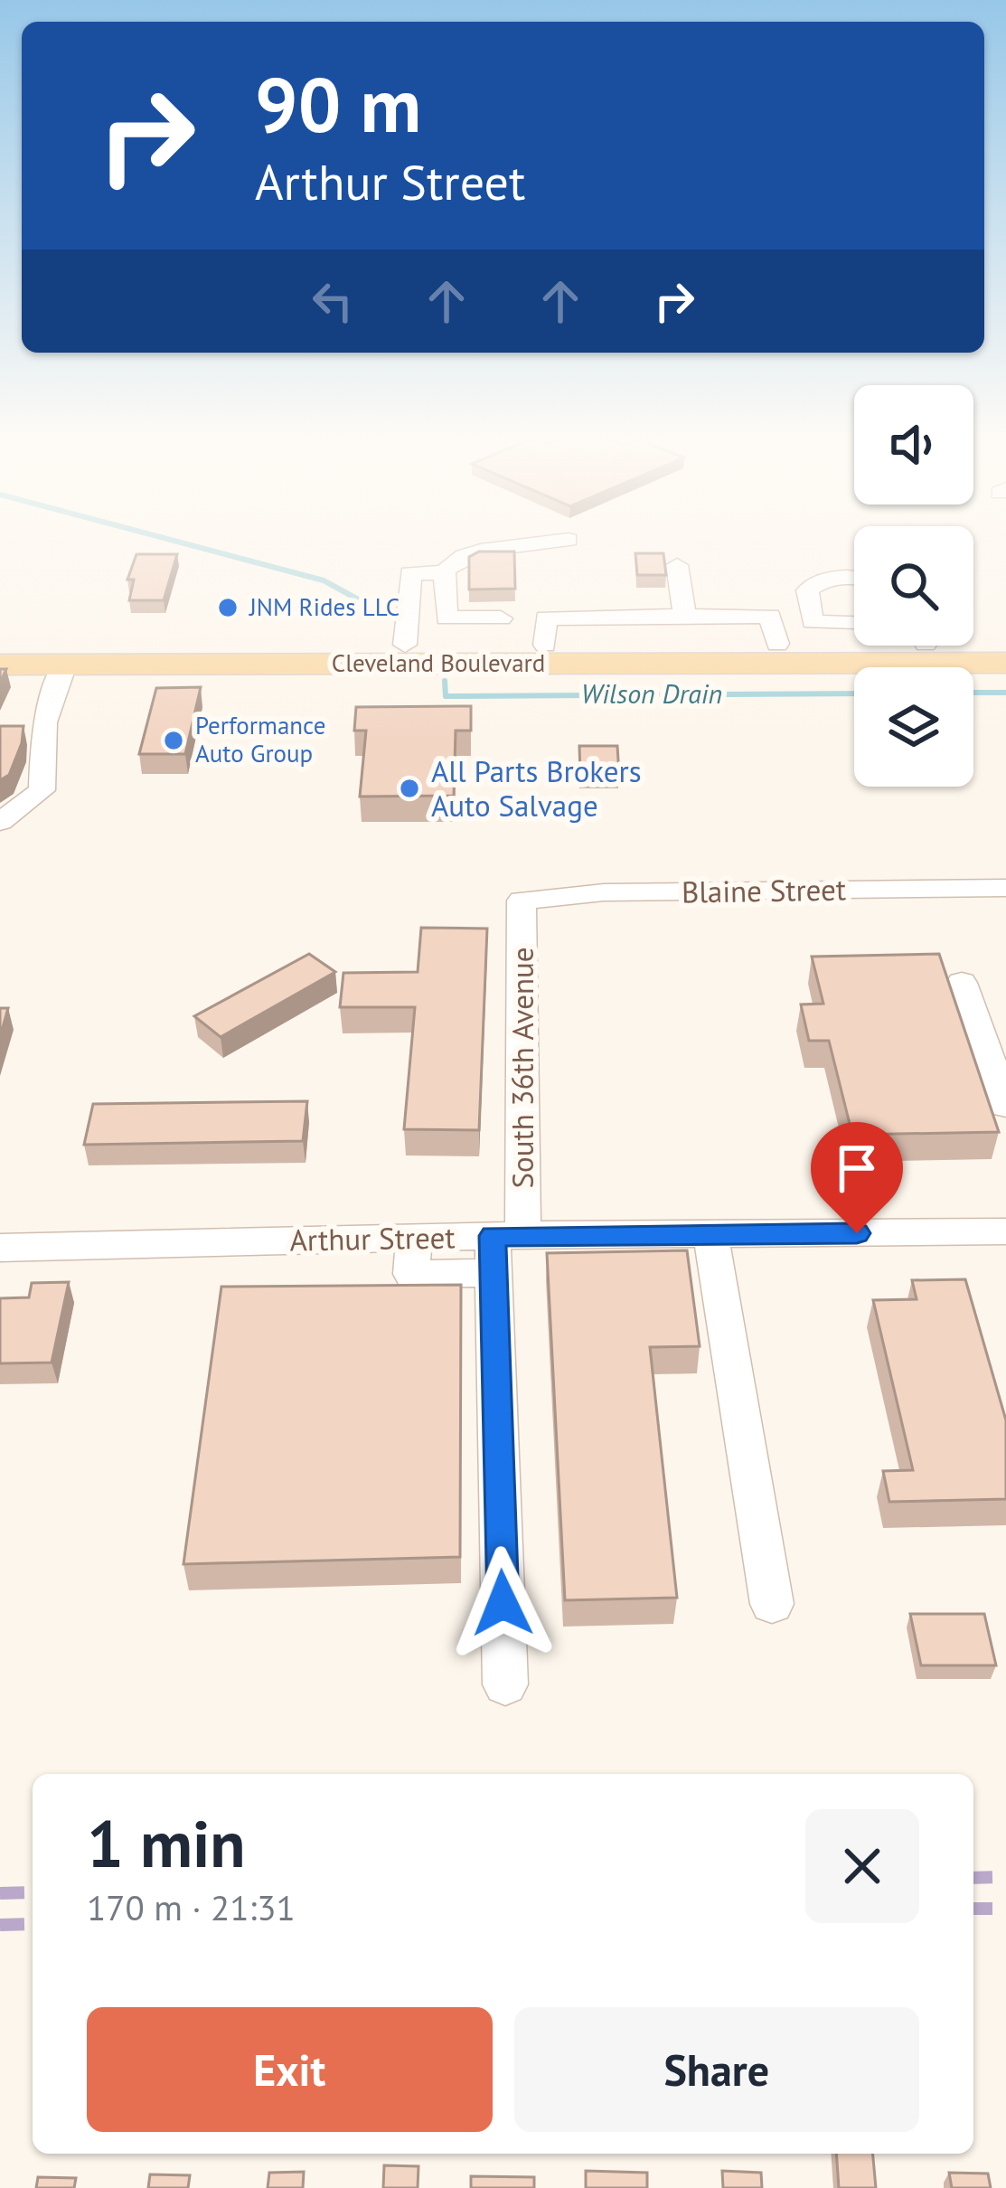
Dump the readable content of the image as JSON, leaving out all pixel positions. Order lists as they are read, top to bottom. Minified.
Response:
{"streets":{"main road":["Cleveland Boulevard"],"street":["Blaine Street","South 36th Avenue","Arthur Street"]},"crossings":[["Blaine Street","South 36th Avenue"],["South 36th Avenue","Arthur Street"]],"water":["Wilson Drain"],"places":["JNM Rides LLC","Performance Auto Group","All Parts Brokers Auto Salvage"],"page":{"turn":["90 m","Arthur Street"],"heading":["1 min","170 m · 21:31"],"buttons":["Exit","Share"]}}
